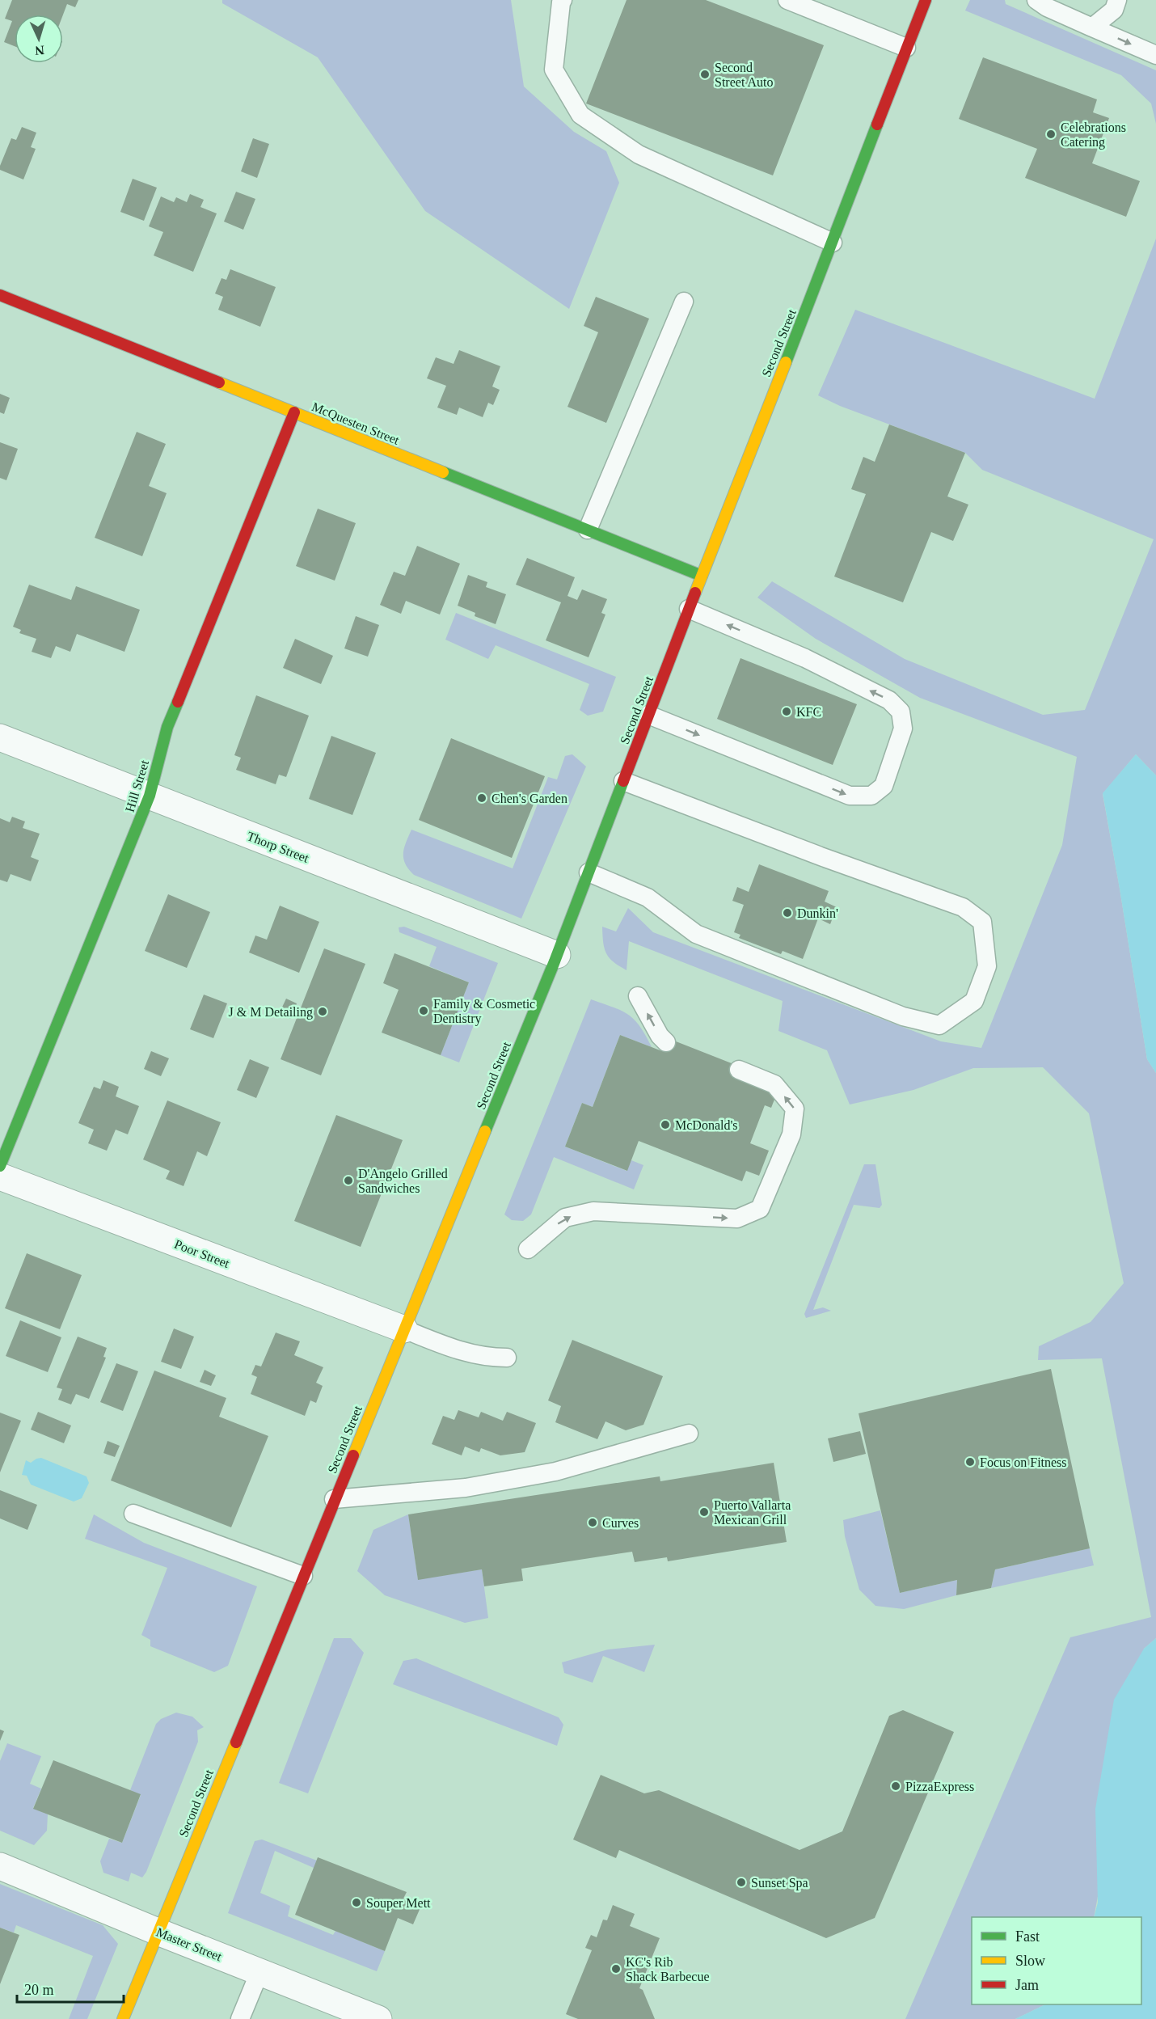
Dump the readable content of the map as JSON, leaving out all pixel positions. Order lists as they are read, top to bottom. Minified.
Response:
{"streets":{"main road":["Second Street","McQuesten Street","Hill Street"],"street":["Thorp Street","Poor Street","Master Street"]},"crossings":[["Second Street","McQuesten Street"],["Second Street","Thorp Street"],["Second Street","Poor Street"],["Second Street","Master Street"],["McQuesten Street","Hill Street"],["Hill Street","Thorp Street"]],"places":["Second Street Auto","Celebrations Catering","KFC","Chen's Garden","Dunkin'","Family & Cosmetic Dentistry","J & M Detailing","McDonald's","D'Angelo Grilled Sandwiches","Focus on Fitness","Puerto Vallarta Mexican Grill","Curves","PizzaExpress","Sunset Spa","Souper Mett","KC's Rib Shack Barbecue"],"legend":["Fast","Slow","Jam"],"scale_bar":"20 m","north":"bottom"}
